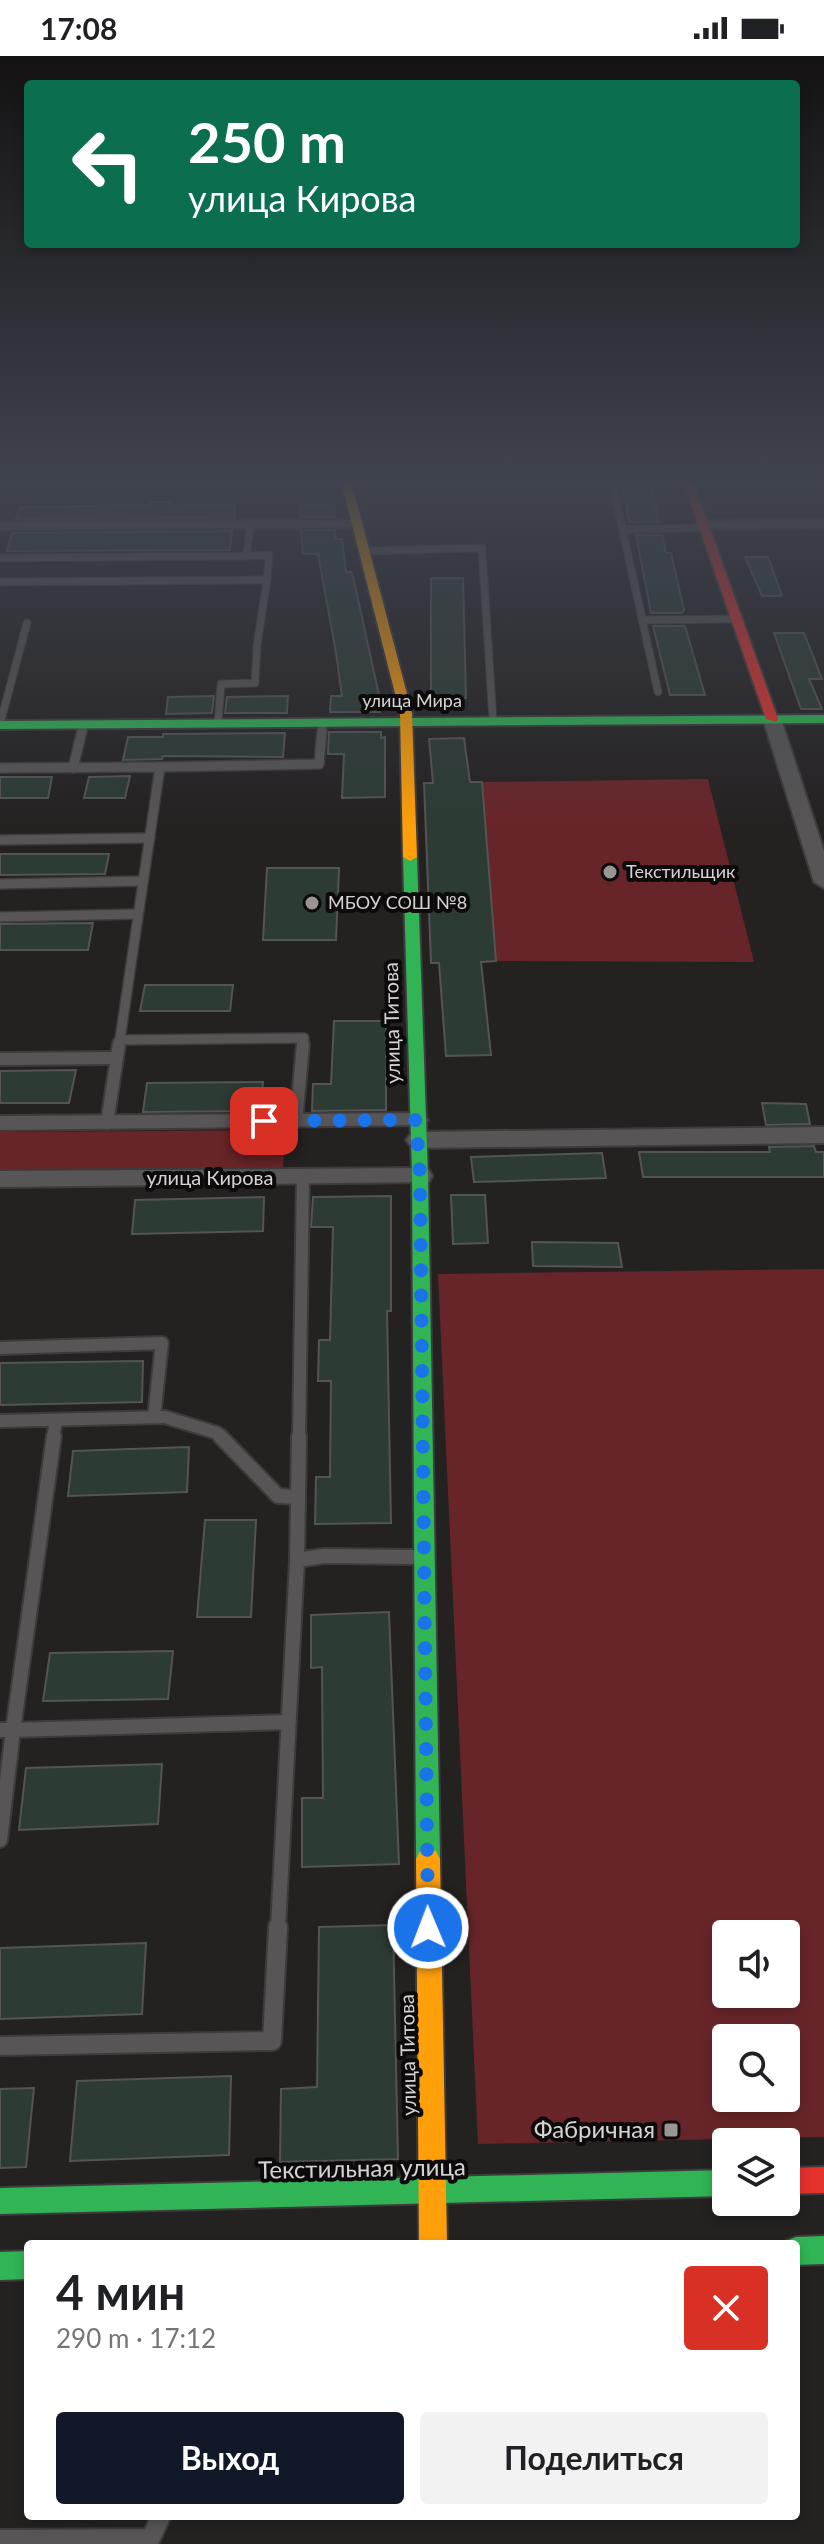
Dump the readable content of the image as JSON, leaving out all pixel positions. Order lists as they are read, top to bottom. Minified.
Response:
{"streets":{"street":["улица Мира","улица Титова","улица Кирова","Текстильная улица"]},"crossings":[["улица Мира","улица Титова"],["улица Титова","улица Кирова"],["улица Титова","Текстильная улица"]],"places":{"other":["Текстильщик","МБОУ СОШ №8"],"transit":["Фабричная"]},"page":{"status":"17:08","turn":["250 m","улица Кирова"],"heading":["4 мин","290 m · 17:12"],"buttons":["Выход","Поделиться"]}}
